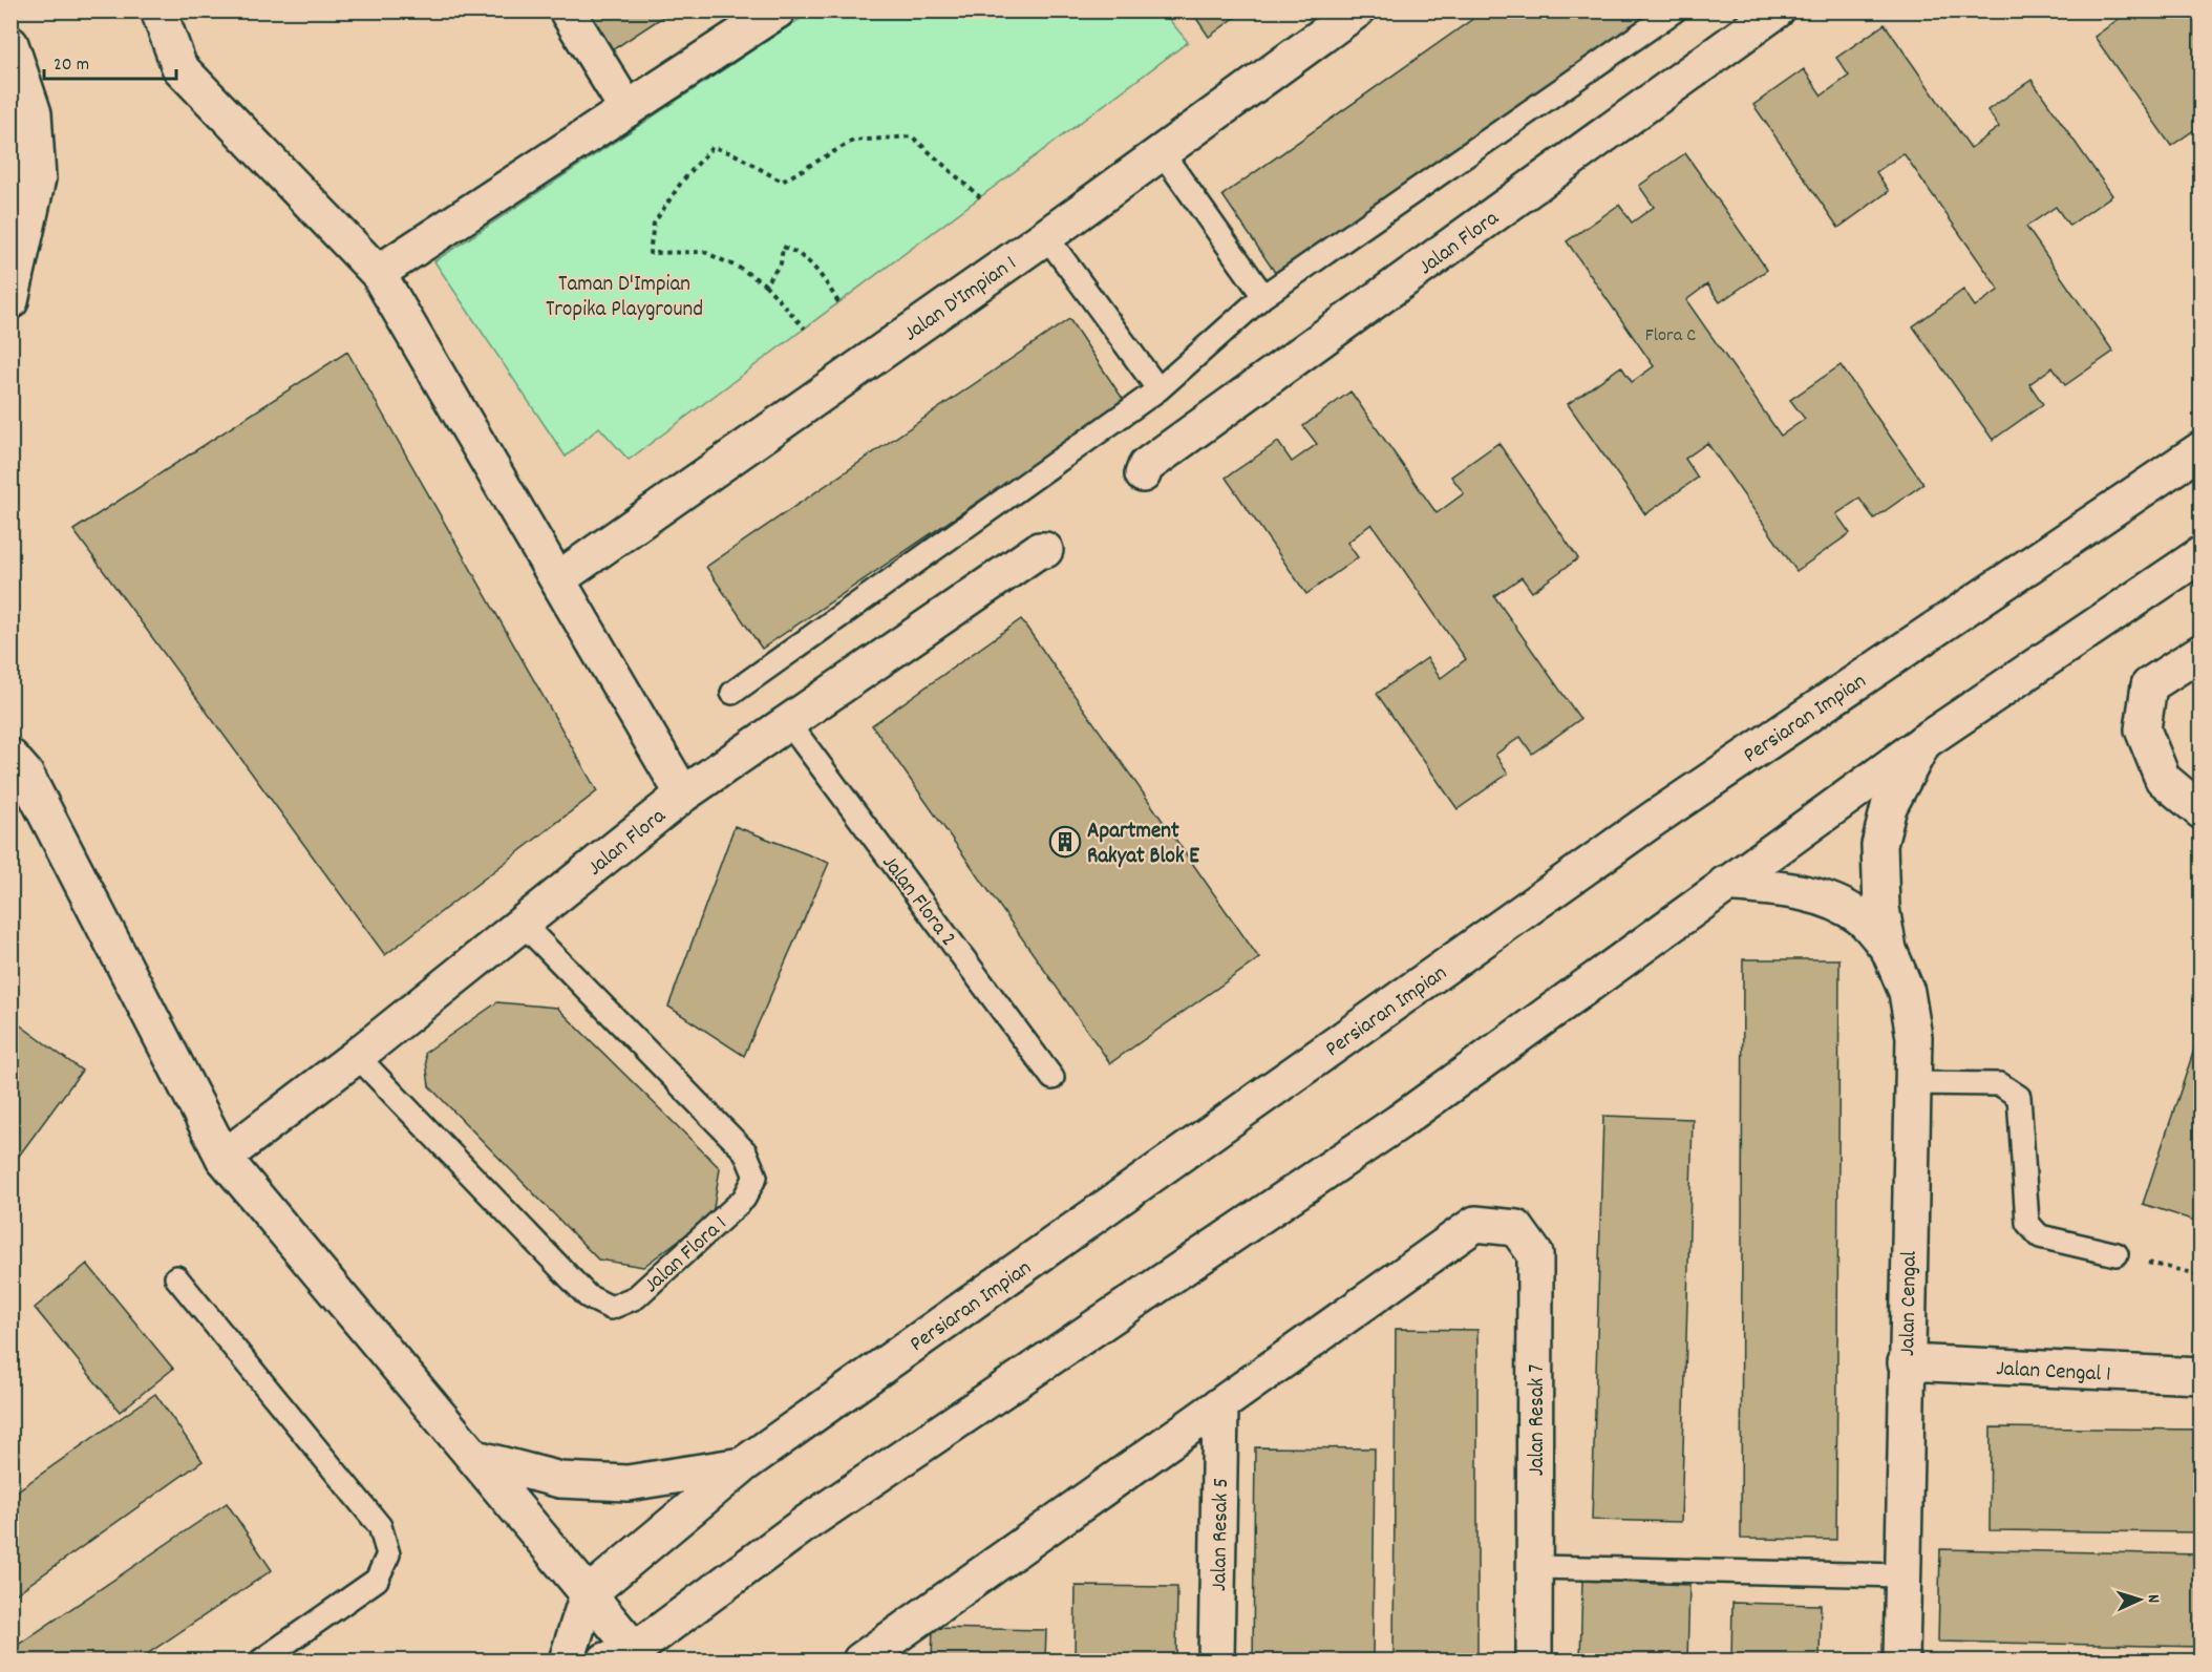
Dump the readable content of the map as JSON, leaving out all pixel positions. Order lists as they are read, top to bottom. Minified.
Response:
{"streets":{"street":["Jalan Flora","Jalan D'Impian 1","Persiaran Impian","Jalan Cengal","Jalan Cengal 1","Jalan Resak 7","Jalan Resak 5"],"lane":["Jalan Flora 2","Jalan Flora 1"]},"crossings":[["Jalan Flora","Jalan Flora 2"],["Jalan Flora","Jalan Flora 1"],["Jalan Cengal","Jalan Cengal 1"],["Jalan Resak 7","Jalan Resak 5"]],"parks":["Taman D'Impian Tropika Playground"],"places":{"building":["Apartment Rakyat Blok E"]},"house_numbers":["Flora C"],"scale_bar":"20 m","north":"right"}
